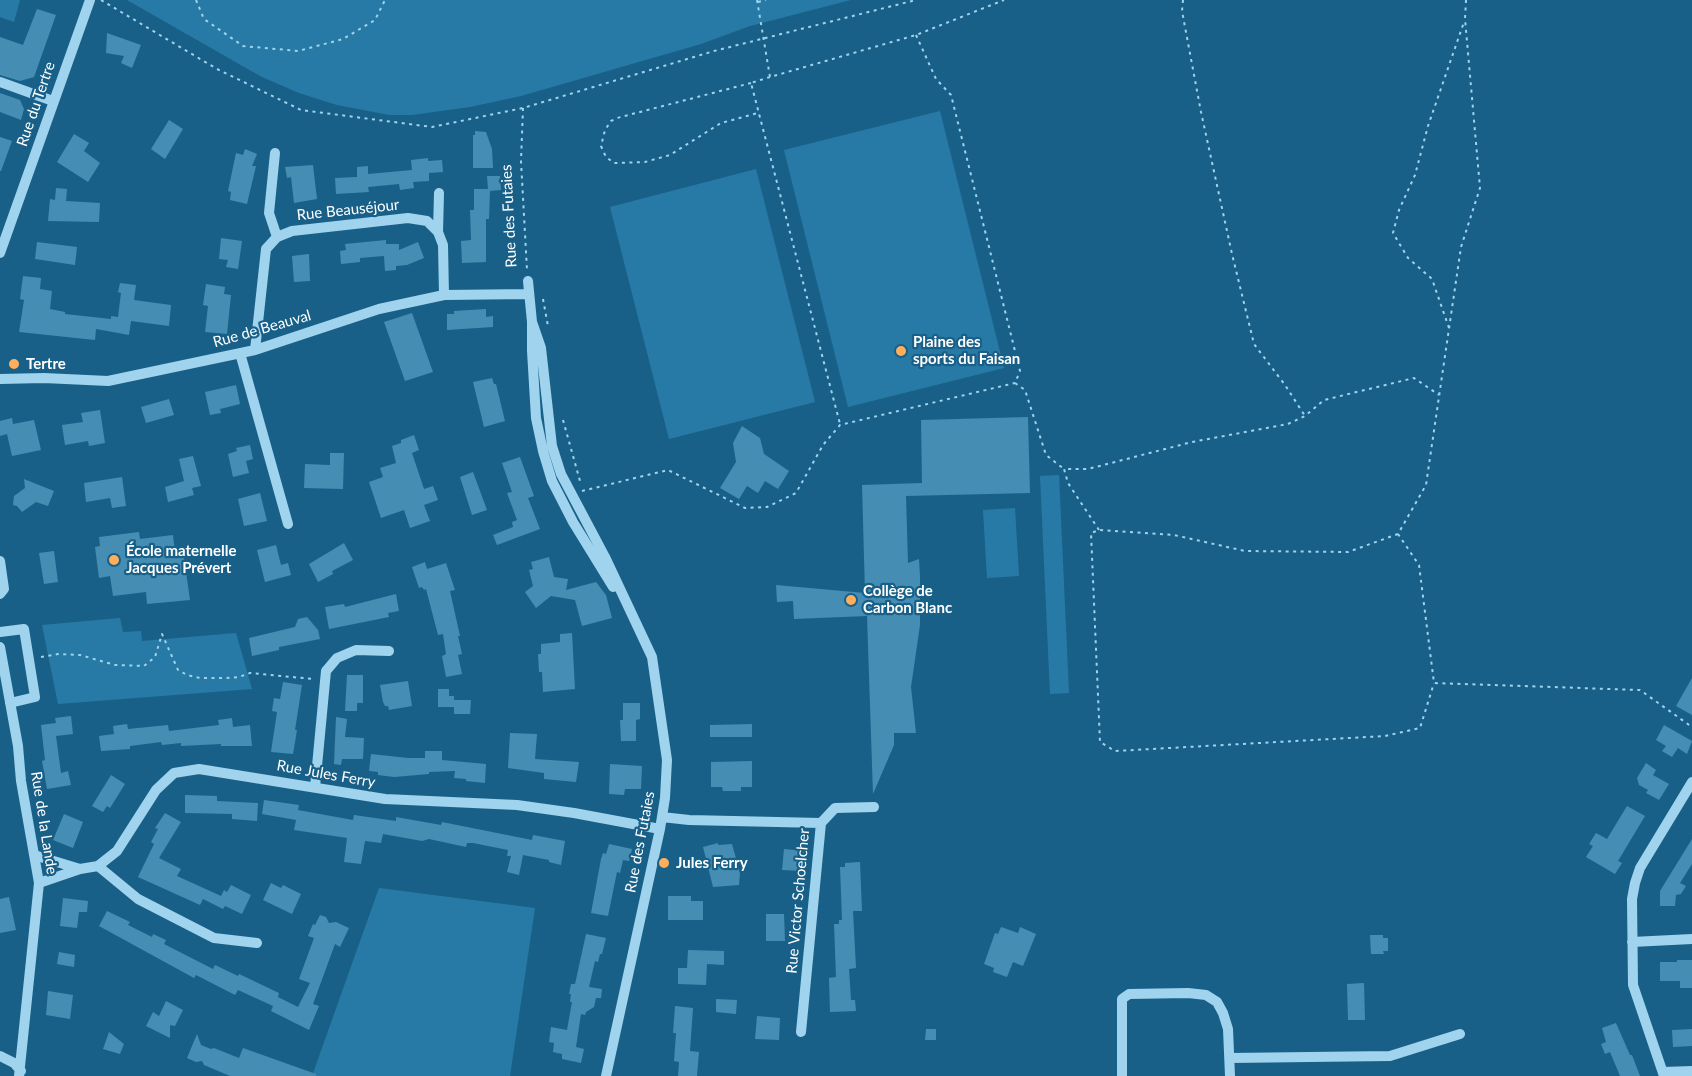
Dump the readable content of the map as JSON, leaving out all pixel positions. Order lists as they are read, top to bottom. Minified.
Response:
{"streets":{"street":["Rue du Tertre","Rue Beauséjour","Rue des Futaies","Rue de Beauval","Rue Jules Ferry","Rue de la Lande","Rue Victor Schoelcher"]},"crossings":[["Rue des Futaies","Rue de Beauval"],["Rue des Futaies","Rue Jules Ferry"],["Rue des Futaies","Rue Victor Schoelcher"]],"places":["Plaine des sports du Faisan","Tertre","École maternelle Jacques Prévert","Collège de Carbon Blanc","Jules Ferry"]}
